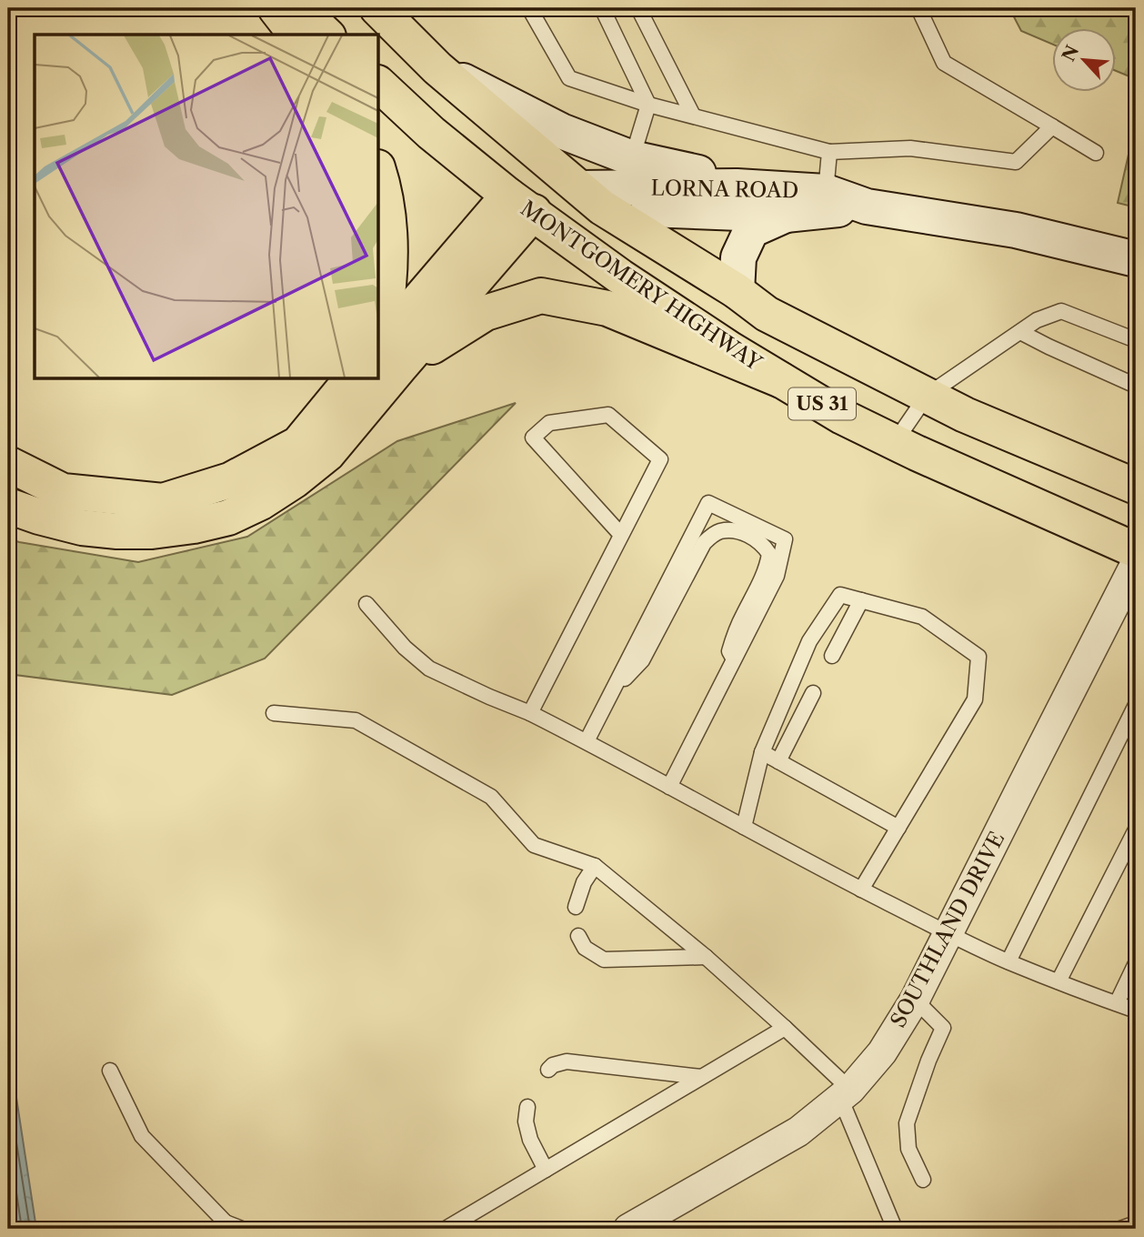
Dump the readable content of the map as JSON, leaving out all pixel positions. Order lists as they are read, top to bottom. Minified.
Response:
{"streets":{"main road":["MONTGOMERY HIGHWAY","US 31"],"street":["LORNA ROAD","SOUTHLAND DRIVE"]},"crossings":[["LORNA ROAD","MONTGOMERY HIGHWAY"]],"north":"top left"}
